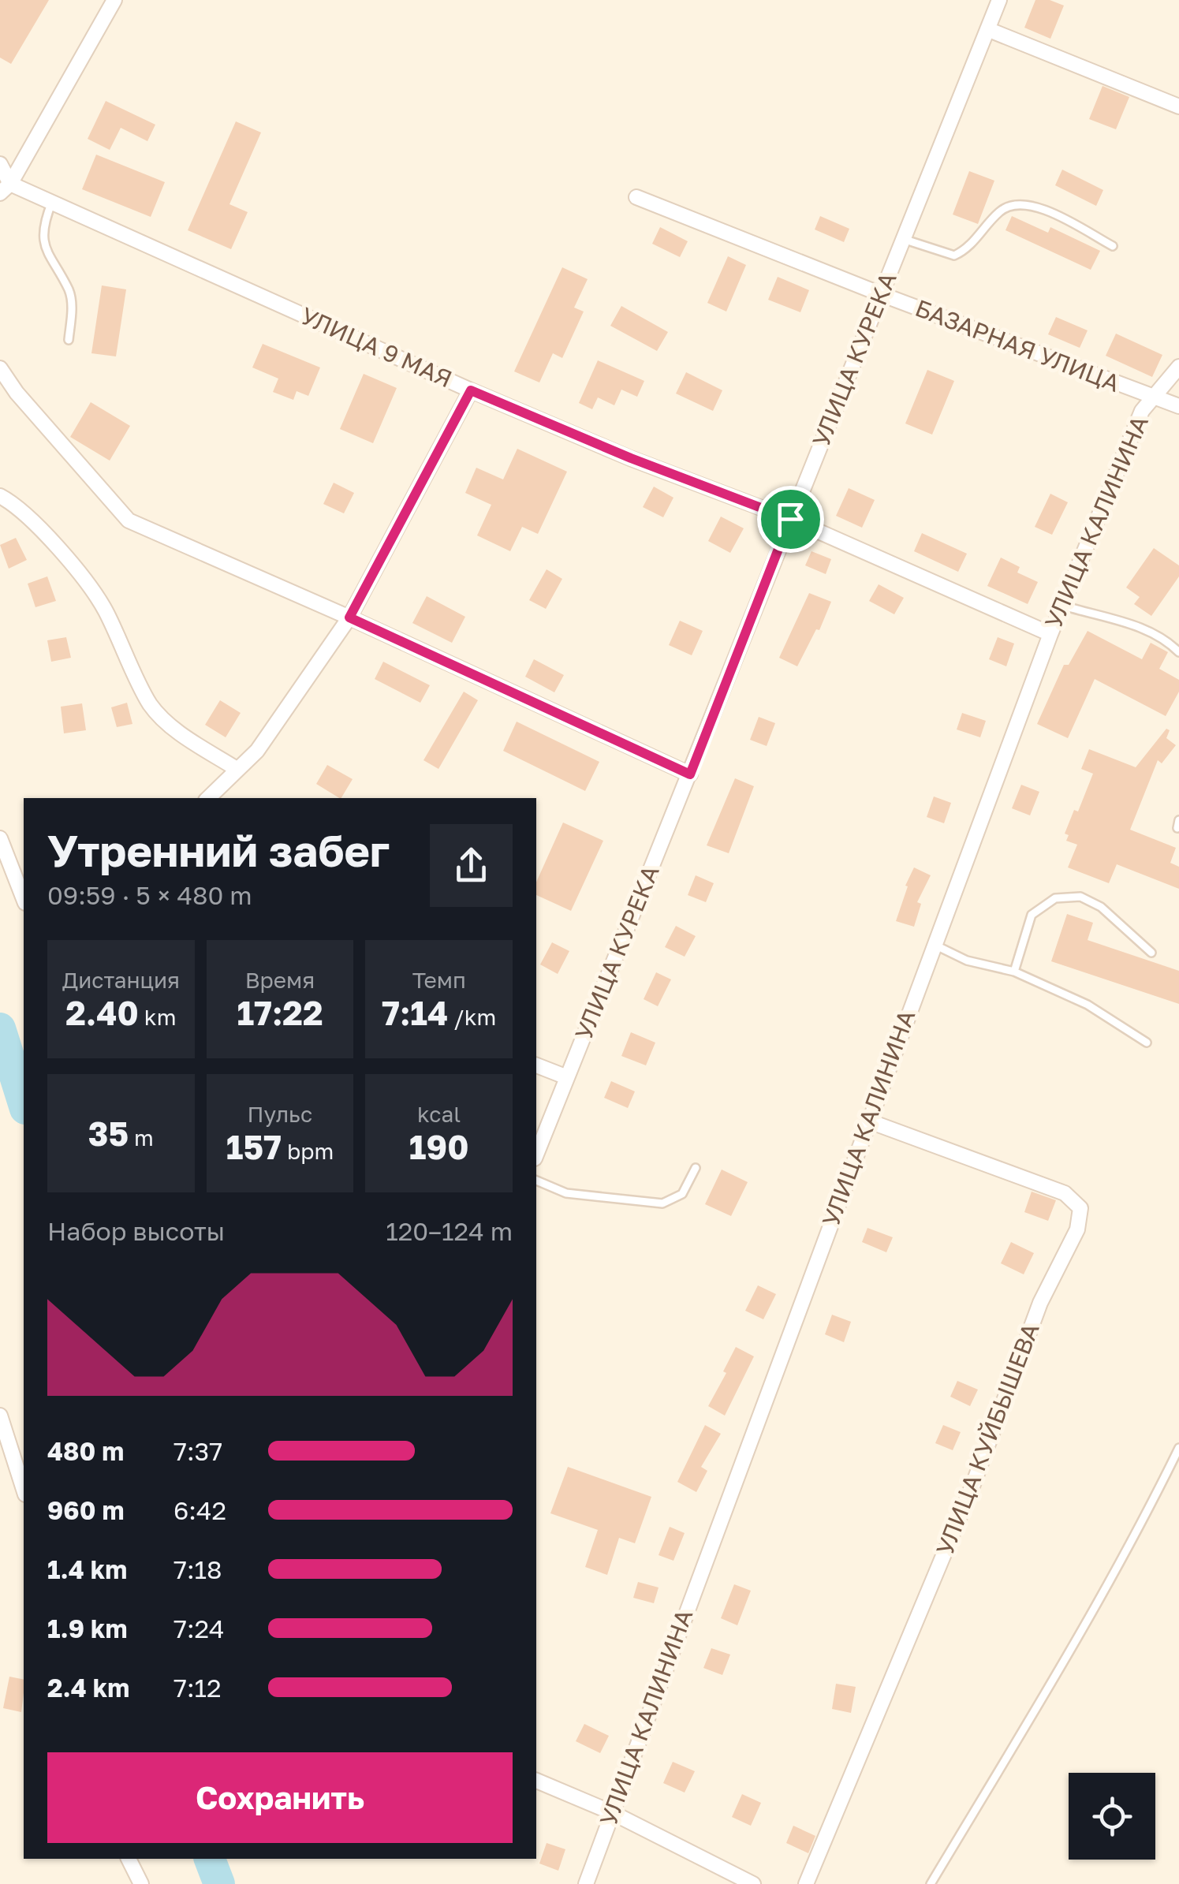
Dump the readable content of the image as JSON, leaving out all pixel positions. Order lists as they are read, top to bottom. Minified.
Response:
{"streets":{"street":["БАЗАРНАЯ УЛИЦА","УЛИЦА 9 МАЯ","УЛИЦА КУРЕКА","УЛИЦА КАЛИНИНА","УЛИЦА КУЙБЫШЕВА"]},"crossings":[["БАЗАРНАЯ УЛИЦА","УЛИЦА КУРЕКА"],["БАЗАРНАЯ УЛИЦА","УЛИЦА КАЛИНИНА"],["УЛИЦА 9 МАЯ","УЛИЦА КУРЕКА"],["УЛИЦА 9 МАЯ","УЛИЦА КАЛИНИНА"],["УЛИЦА КАЛИНИНА","УЛИЦА КУЙБЫШЕВА"]],"page":{"heading":["Утренний забег","09:59 · 5 × 480 m"],"stats":[["Дистанция","2.40 km"],["Время","17:22"],["Темп","7:14 /km"],["35 m"],["Пульс","157 bpm"],["kcal","190"]],"chart":["Набор высоты","120–124 m"],"list":[{"name":"480 m","note":"7:37"},{"name":"960 m","note":"6:42"},{"name":"1.4 km","note":"7:18"},{"name":"1.9 km","note":"7:24"},{"name":"2.4 km","note":"7:12"}],"buttons":"Сохранить"}}
